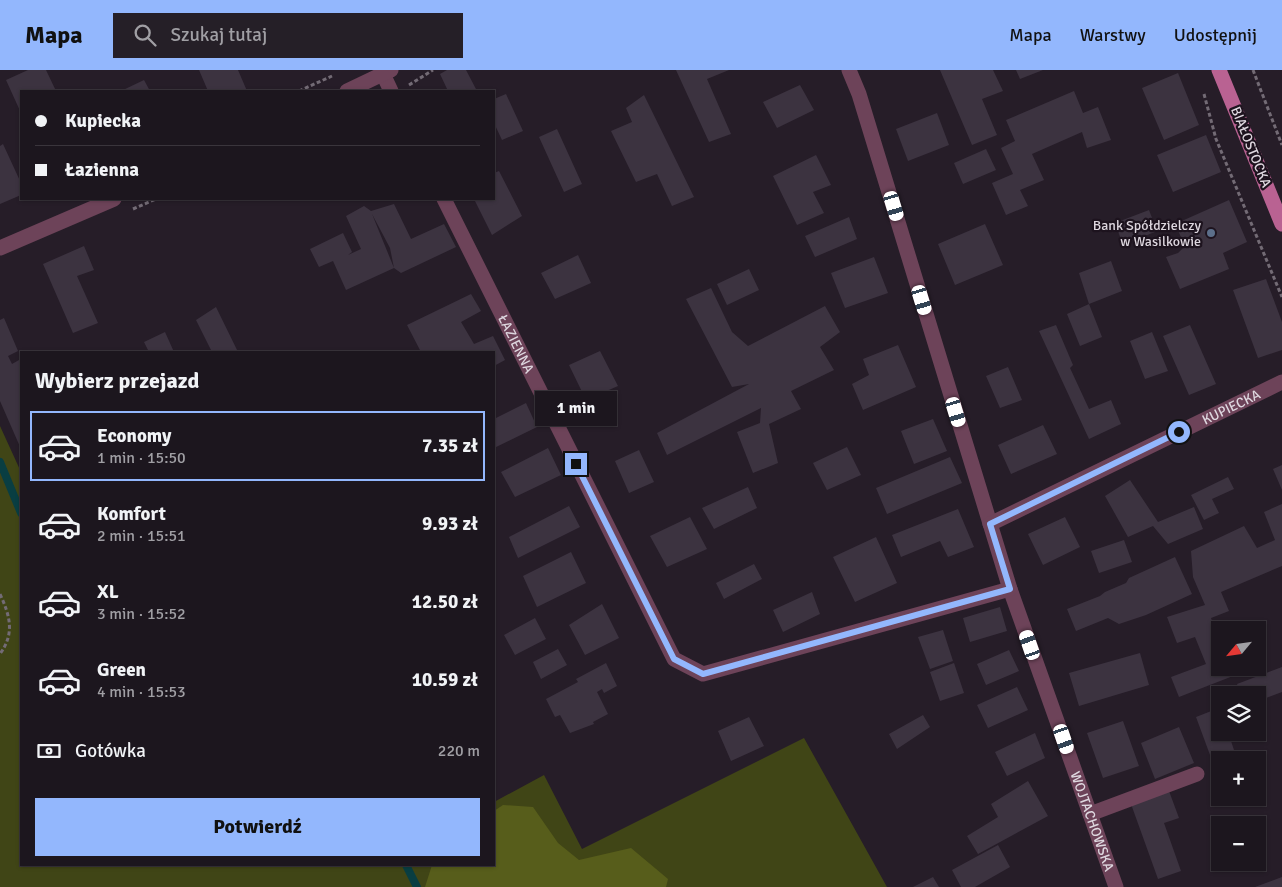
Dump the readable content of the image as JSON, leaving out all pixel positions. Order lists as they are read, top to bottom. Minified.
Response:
{"streets":{"main road":["BIAŁOSTOCKA"],"street":["ŁAZIENNA","KUPIECKA","WOJTACHOWSKA"]},"crossings":[["ŁAZIENNA","WOJTACHOWSKA"],["KUPIECKA","WOJTACHOWSKA"]],"places":["Bank Spółdzielczy w Wasilkowie"],"north":"bottom left","page":{"header":"Mapa","search":"Szukaj tutaj","nav":["Mapa","Warstwy","Udostępnij"],"banner":["Kupiecka","Łazienna"],"heading":"Wybierz przejazd","bubble":"1 min","list":[{"name":"Economy","note":"1 min · 15:50","value":"7.35 zł"},{"name":"Komfort","note":"2 min · 15:51","value":"9.93 zł"},{"name":"XL","note":"3 min · 15:52","value":"12.50 zł"},{"name":"Green","note":"4 min · 15:53","value":"10.59 zł"}],"map_buttons":["+","−"],"pay":["Gotówka","220 m"],"buttons":"Potwierdź"}}
